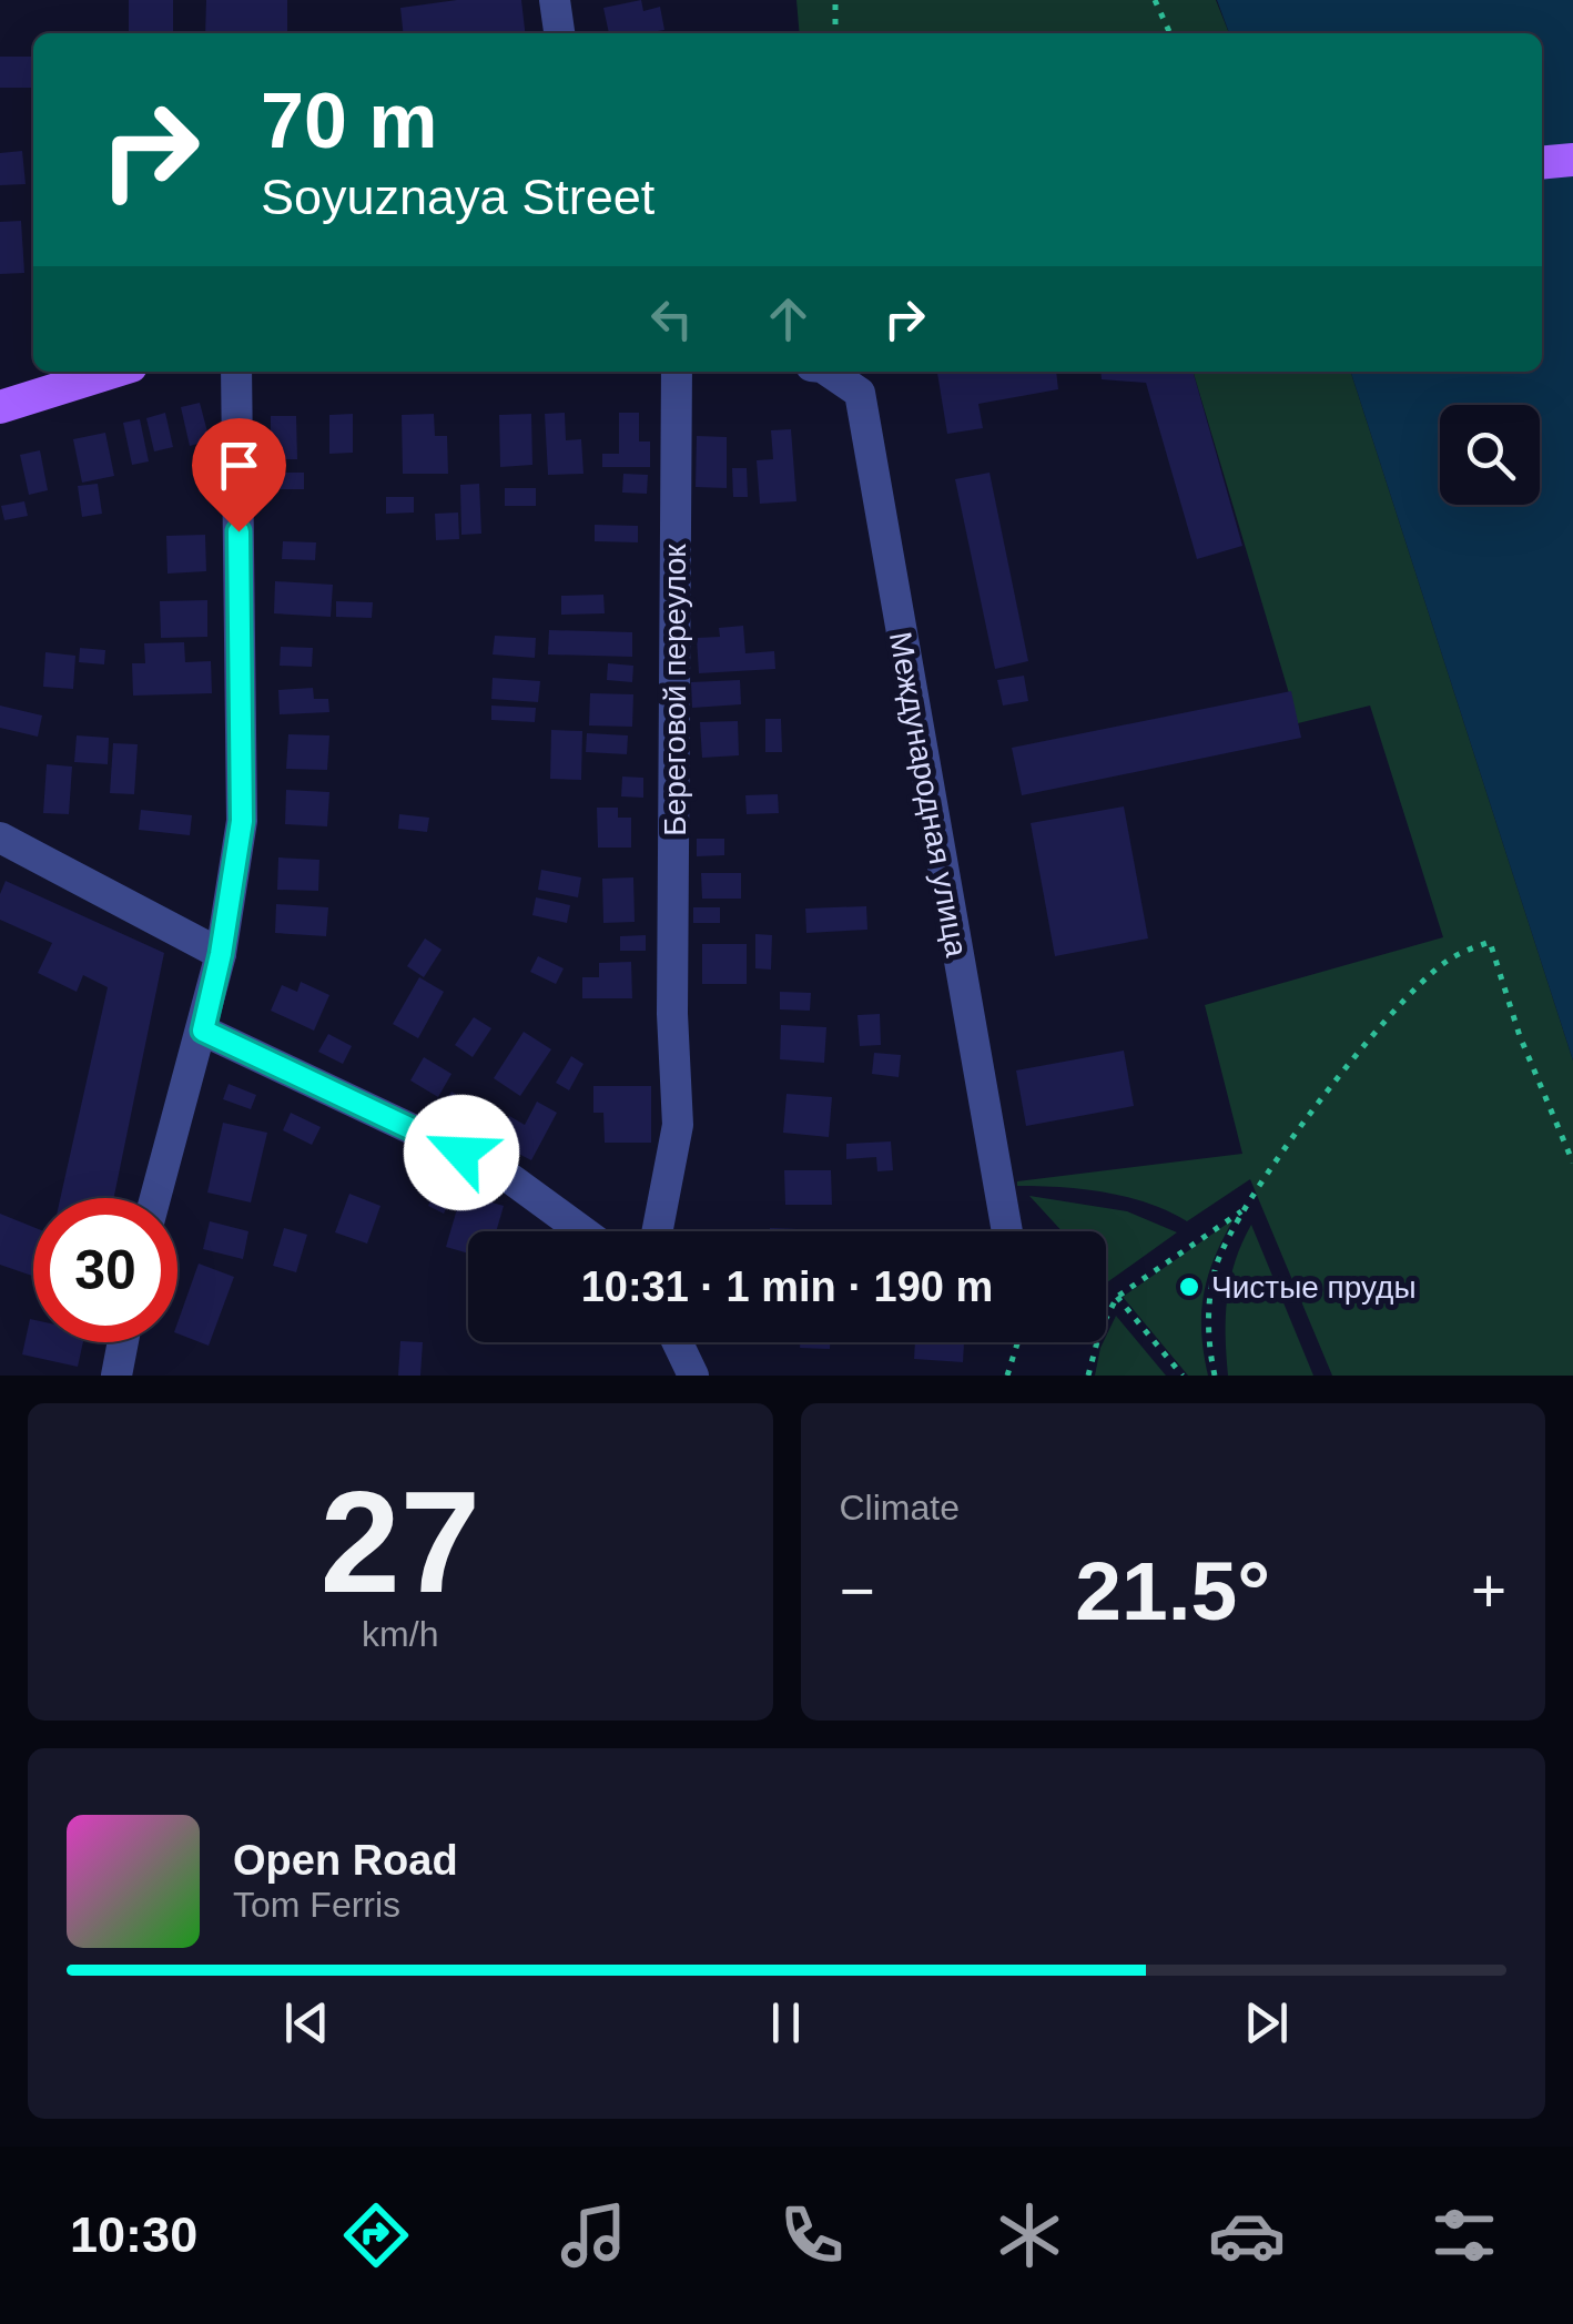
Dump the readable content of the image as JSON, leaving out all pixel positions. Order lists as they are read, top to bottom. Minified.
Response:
{"streets":{"street":["Береговой переулок","Международная улица"]},"places":["Чистые пруды"],"page":{"turn":["70 m","Soyuznaya Street"],"limit":"30","trip":"10:31 · 1 min · 190 m","tile":[["27","km/h"],"Climate"],"heat":["−","21.5°","+"],"song":["Open Road","Tom Ferris"],"tabs":"10:30"}}
